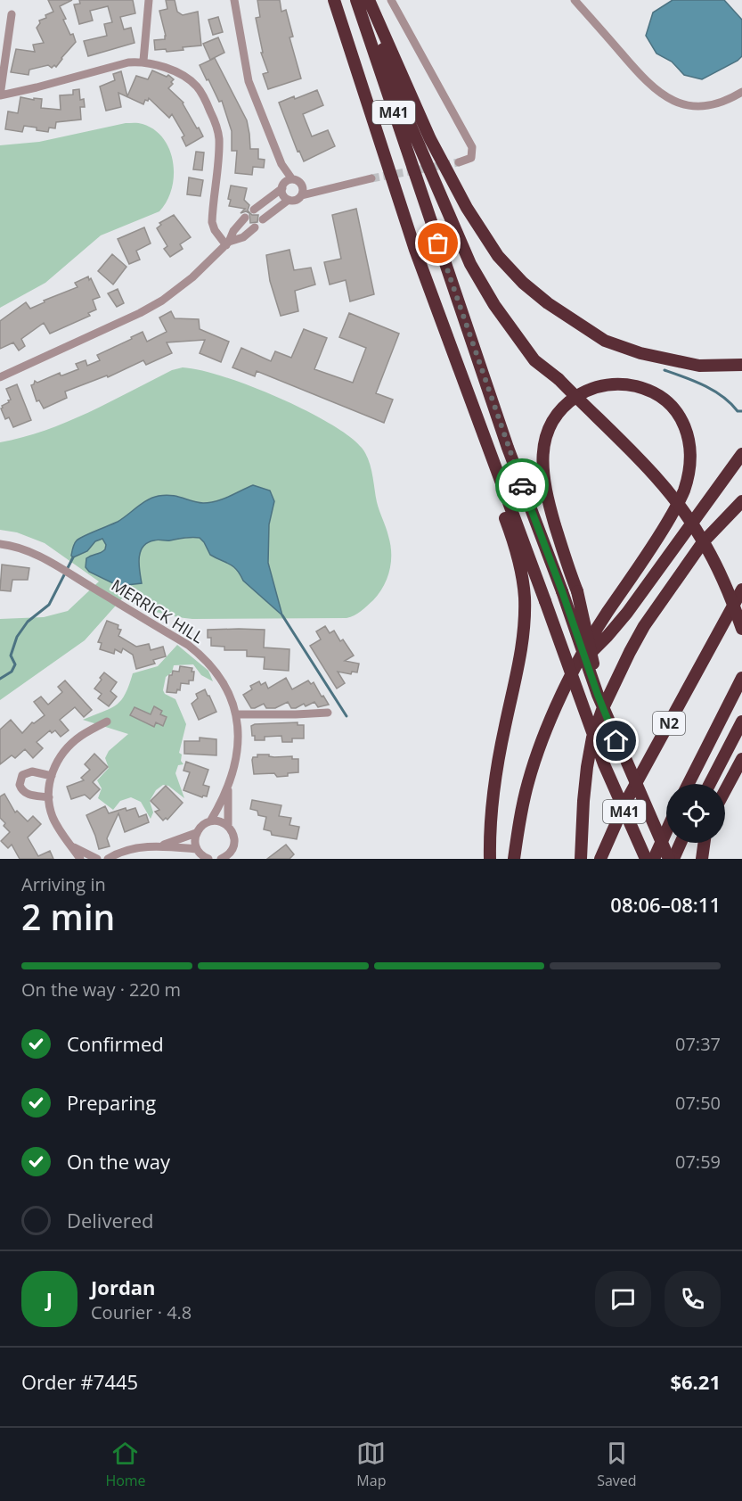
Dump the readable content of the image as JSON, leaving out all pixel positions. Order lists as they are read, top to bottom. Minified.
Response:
{"streets":{"highway":["M41","N2"],"street":["MERRICK HILL"]},"page":{"heading":["2 min","Arriving in","08:06–08:11"],"panel":["Jordan","Courier · 4.8","Order #7445","$6.21"],"bar":"On the way · 220 m","list":[["Confirmed","07:37"],["Preparing","07:50"],["On the way","07:59"],"Delivered"],"round":"J","tabs":["Home","Map","Saved"]}}
